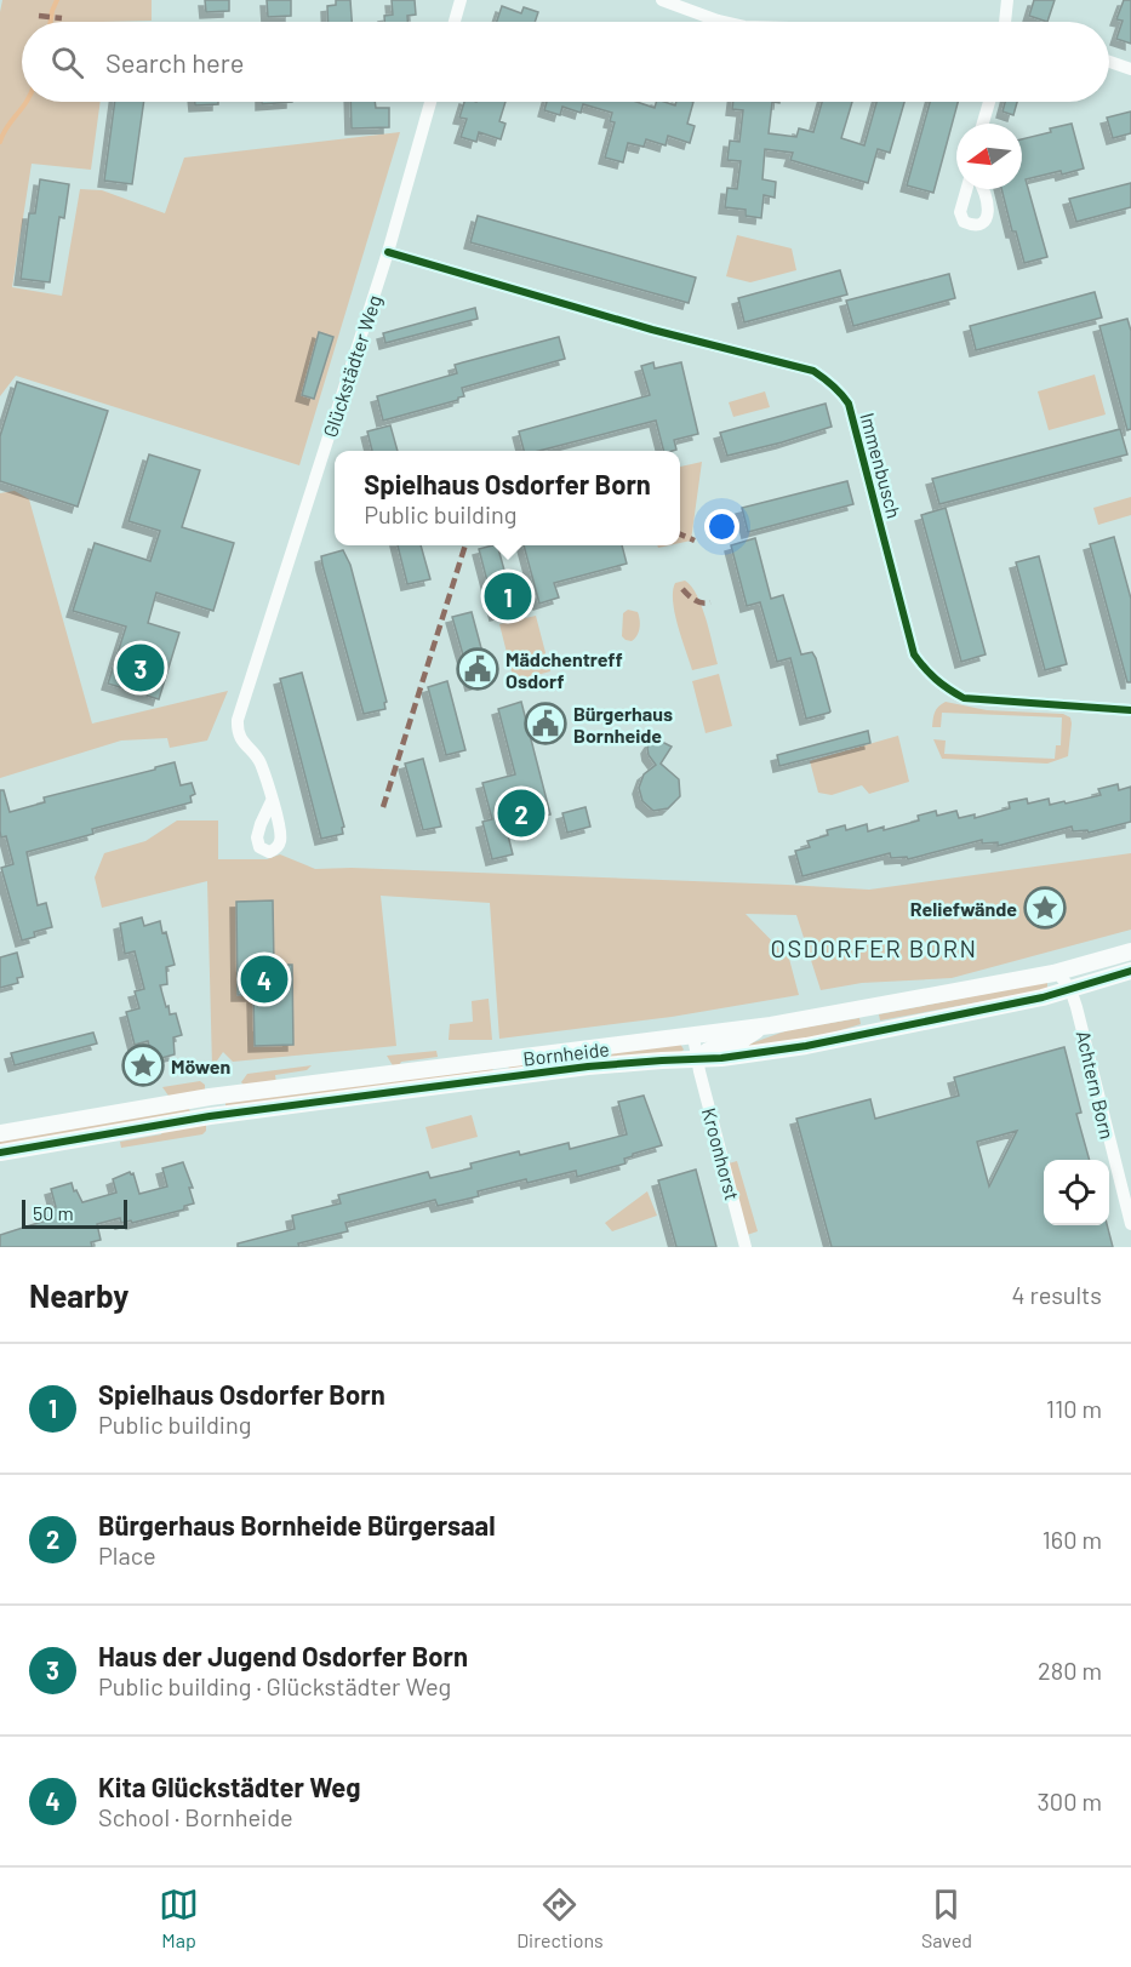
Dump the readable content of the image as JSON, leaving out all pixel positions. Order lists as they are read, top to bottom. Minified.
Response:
{"streets":{"street":["Glückstädter Weg","Immenbusch","Bornheide","Achtern Born","Kroonhorst"]},"crossings":[["Glückstädter Weg","Immenbusch"],["Bornheide","Achtern Born"],["Bornheide","Kroonhorst"]],"districts":["OSDORFER BORN"],"places":{"public building":["Mädchentreff Osdorf","Bürgerhaus Bornheide"],"place":["Reliefwände","Möwen"]},"scale_bar":"50 m","north":"left","page":{"search":"Search here","popup":["Spielhaus Osdorfer Born","Public building"],"pins":["1","3","2","4"],"scale":"50 m","heading":["Nearby","4 results"],"list":[{"mark":"1","name":"Spielhaus Osdorfer Born","note":"Public building","value":"110 m"},{"mark":"2","name":"Bürgerhaus Bornheide Bürgersaal","note":"Place","value":"160 m"},{"mark":"3","name":"Haus der Jugend Osdorfer Born","note":"Public building · Glückstädter Weg","value":"280 m"},{"mark":"4","name":"Kita Glückstädter Weg","note":"School · Bornheide","value":"300 m"}],"nav":["Map","Directions","Saved"]}}
